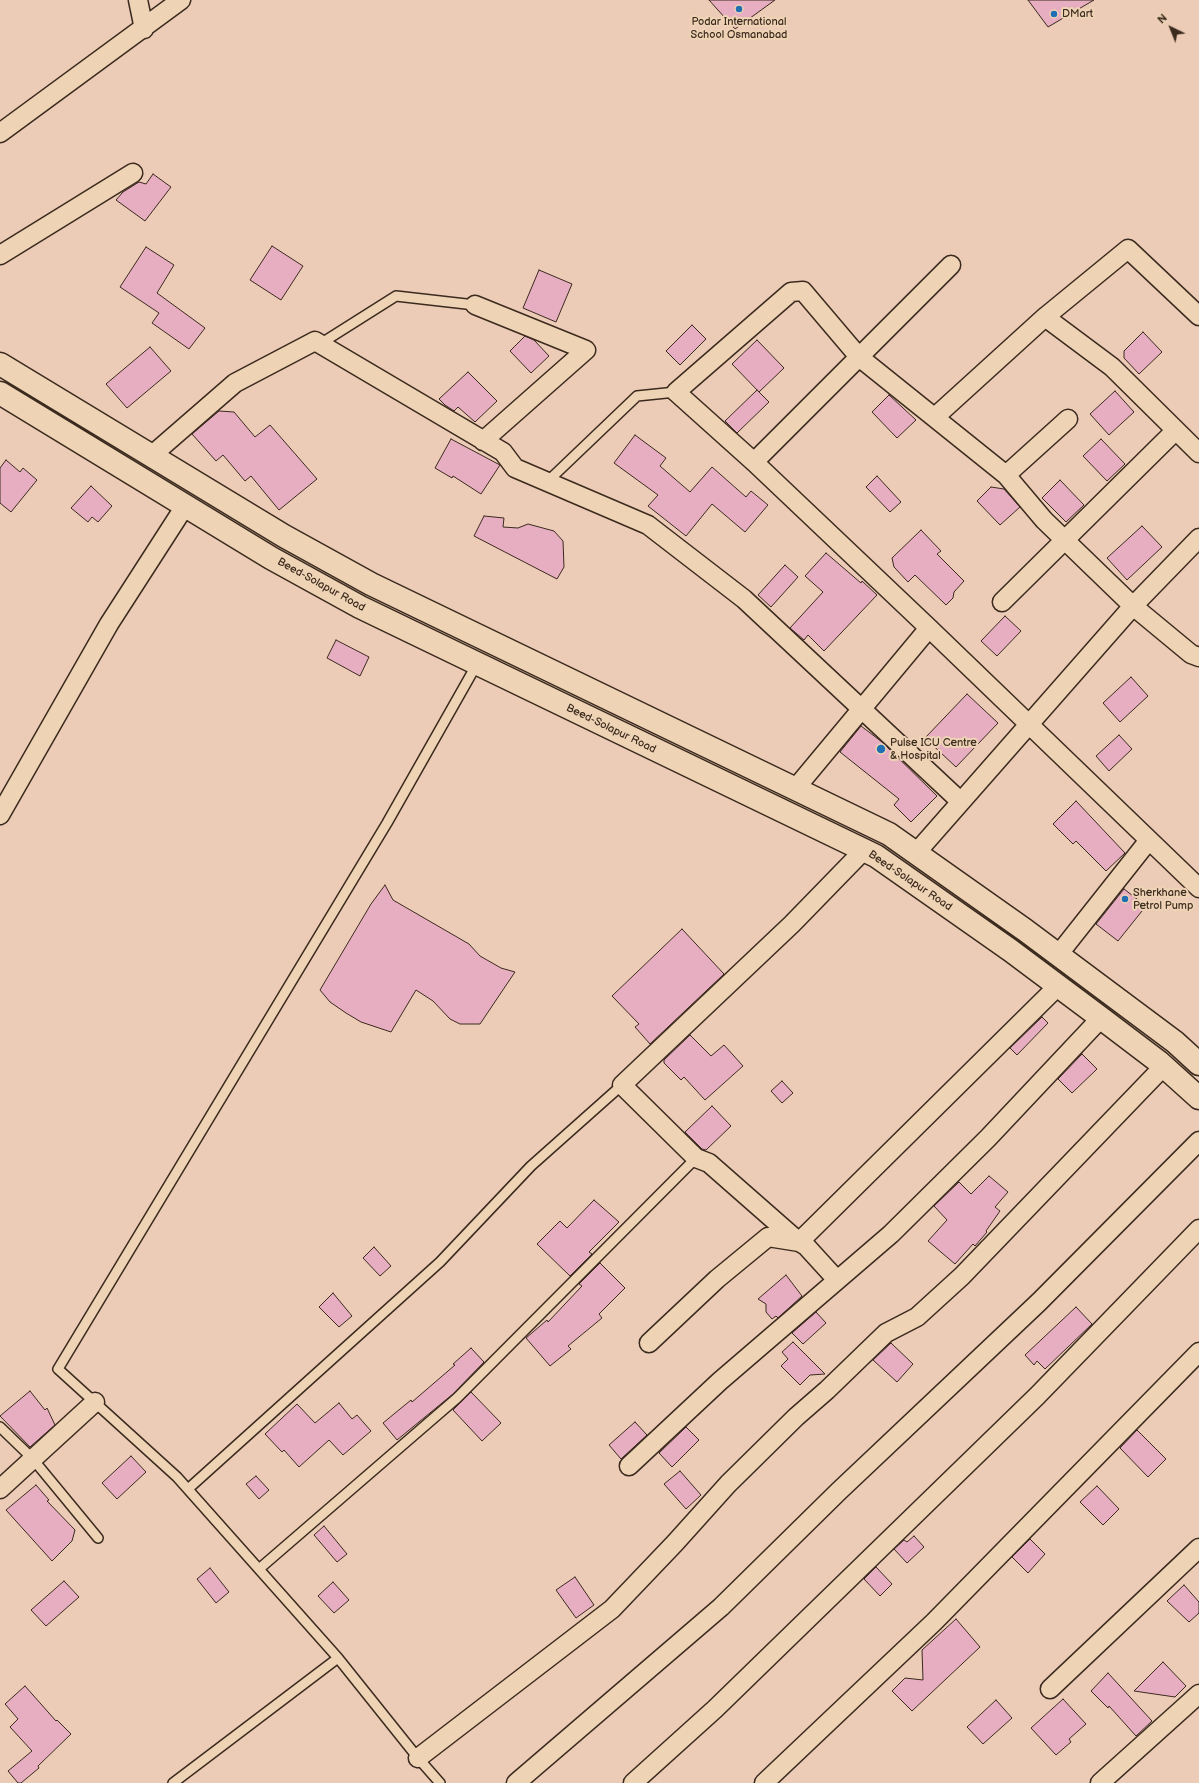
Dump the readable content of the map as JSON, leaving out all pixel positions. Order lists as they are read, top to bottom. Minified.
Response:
{"streets":{"main road":["Beed-Solapur Road"]},"places":["Podar International School Osmanabad","DMart","Pulse ICU Centre & Hospital","Sherkhane Petrol Pump"],"north":"top left"}
